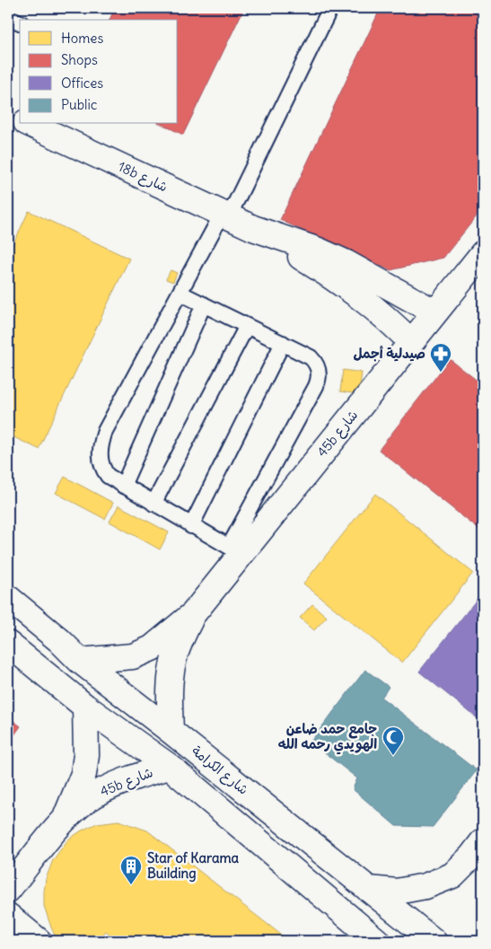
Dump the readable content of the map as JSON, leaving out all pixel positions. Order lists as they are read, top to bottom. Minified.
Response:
{"streets":{"street":["18b شارع","45b شارع","شارع الكرامة"]},"crossings":[["18b شارع","45b شارع"],["45b شارع","شارع الكرامة"]],"places":{"pharmacy":["صيدلية أجمل"],"mosque":["جامع حمد ضاعن الهويدي رحمه الله"],"building":["Star of Karama Building"]},"legend":["Homes","Shops","Offices","Public"]}
